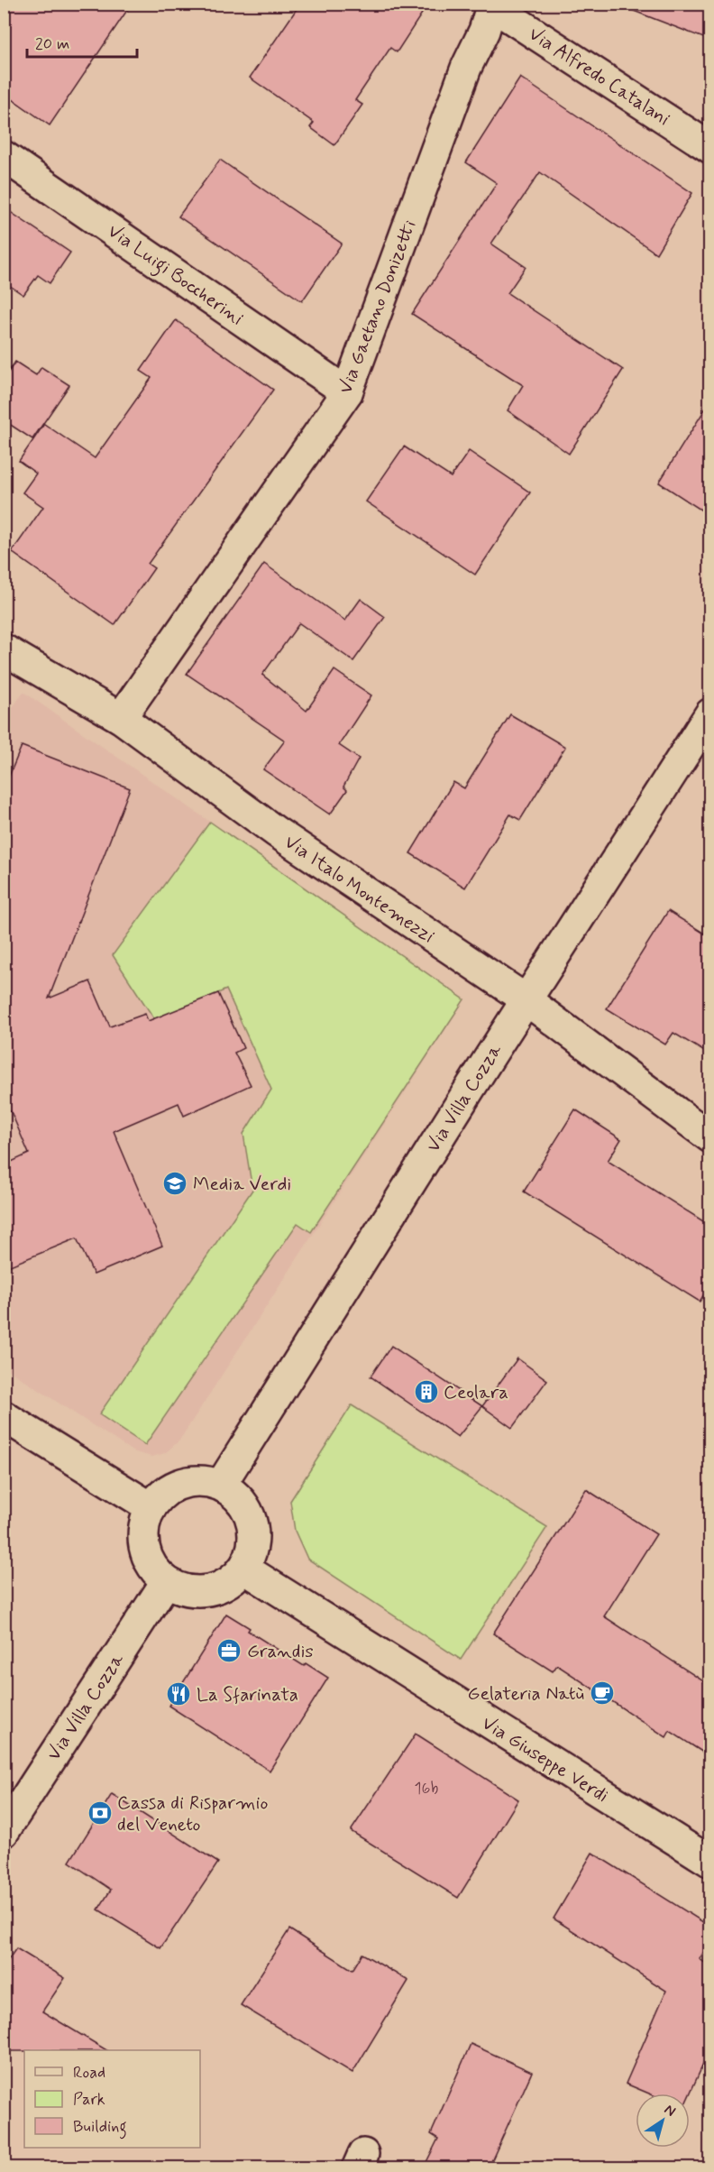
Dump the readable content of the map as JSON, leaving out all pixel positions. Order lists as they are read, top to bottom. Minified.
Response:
{"streets":{"street":["Via Alfredo Catalani","Via Luigi Boccherini","Via Gaetano Donizetti","Via Italo Montemezzi","Via Villa Cozza","Via Giuseppe Verdi"]},"crossings":[["Via Alfredo Catalani","Via Gaetano Donizetti"],["Via Luigi Boccherini","Via Gaetano Donizetti"],["Via Gaetano Donizetti","Via Italo Montemezzi"],["Via Italo Montemezzi","Via Villa Cozza"],["Via Villa Cozza","Via Giuseppe Verdi"]],"places":{"school or university":["Media Verdi"],"building":["Ceolara"],"office":["Grandis"],"cafe":["Gelateria Natù"],"restaurant":["La Sfarinata"],"bank":["Cassa di Risparmio del Veneto"]},"house_numbers":["16b"],"legend":["Road","Park","Building"],"scale_bar":"20 m","north":"top right"}
